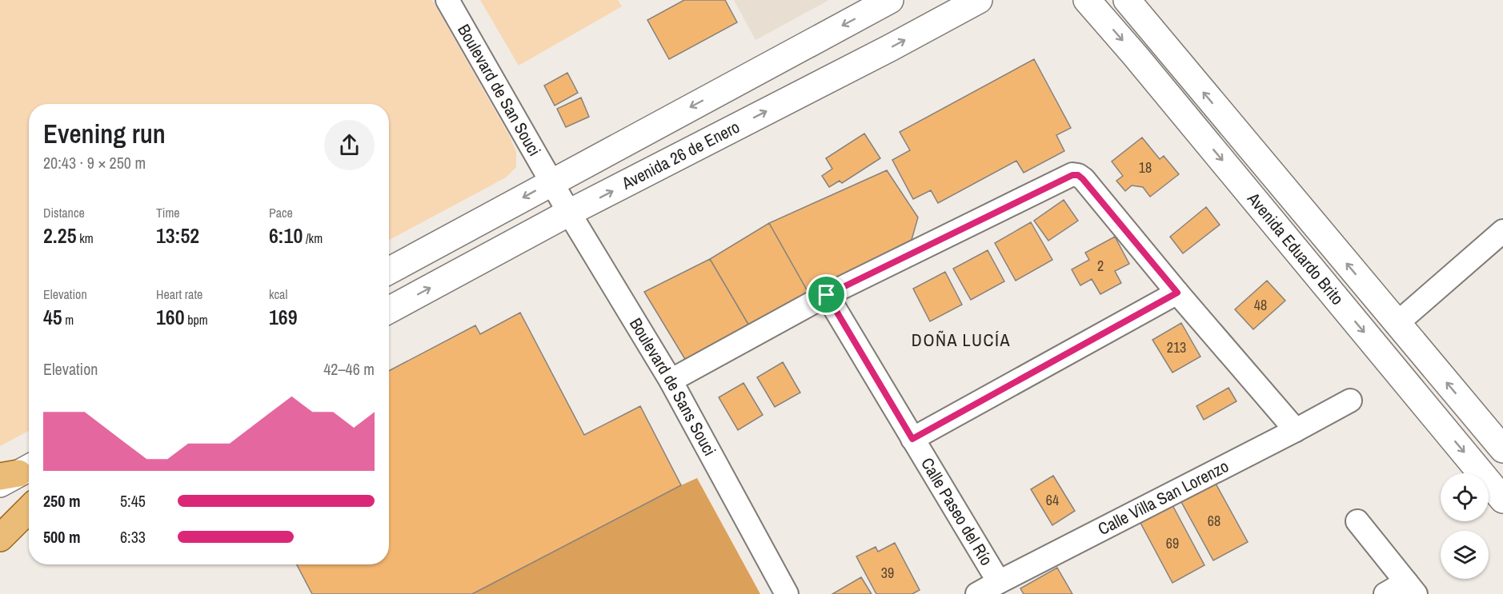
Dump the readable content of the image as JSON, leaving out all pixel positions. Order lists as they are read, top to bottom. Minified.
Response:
{"streets":{"street":["Boulevard de San Souci","Avenida 26 de Enero","Avenida Eduardo Brito","Boulevard de Sans Souci","Calle Villa San Lorenzo","Calle Paseo del Río"]},"crossings":[["Boulevard de San Souci","Boulevard de Sans Souci"],["Avenida 26 de Enero","Boulevard de Sans Souci"],["Calle Villa San Lorenzo","Calle Paseo del Río"]],"districts":["DOÑA LUCÍA"],"house_numbers":["18","2","48","213","64","68","69","39"],"page":{"heading":["Evening run","20:43 · 9 × 250 m"],"stats":[["Distance","2.25 km"],["Time","13:52"],["Pace","6:10 /km"],["Elevation","45 m"],["Heart rate","160 bpm"],["kcal","169"]],"chart":["Elevation","42–46 m"],"list":[{"name":"250 m","note":"5:45"},{"name":"500 m","note":"6:33"}]}}
